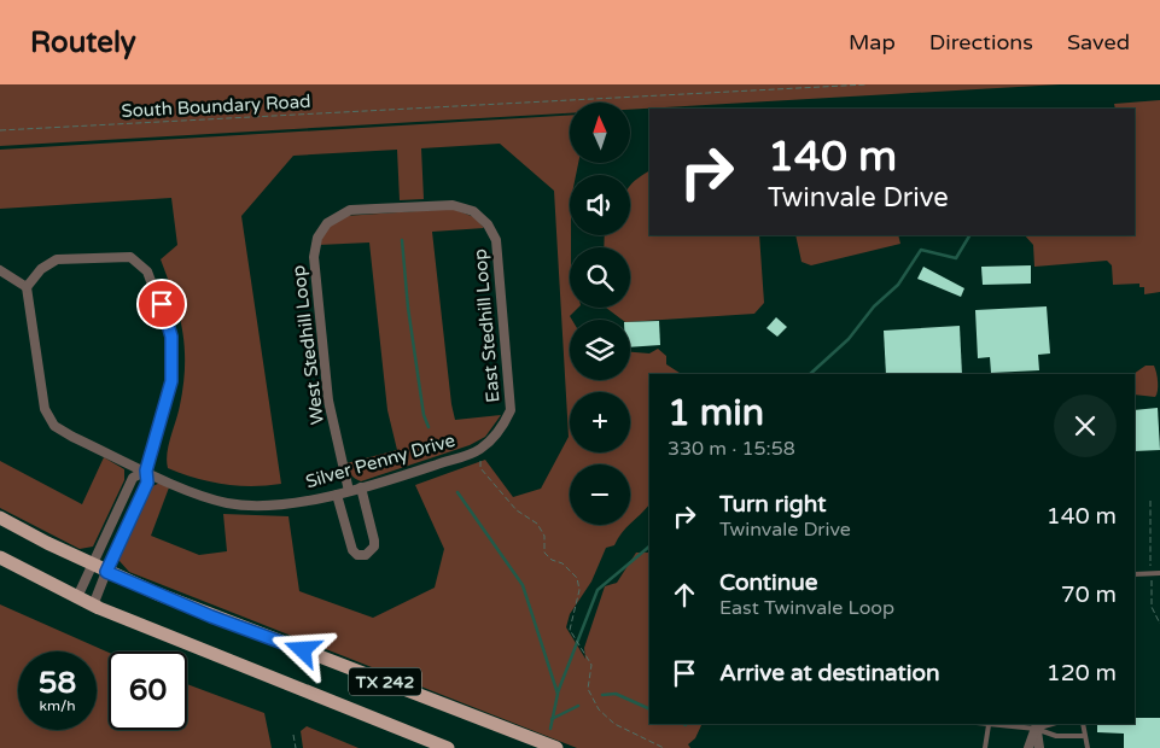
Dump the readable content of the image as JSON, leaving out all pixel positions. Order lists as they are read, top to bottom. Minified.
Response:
{"streets":{"main road":["TX 242"],"street":["East Stedhill Loop","West Stedhill Loop","Silver Penny Drive"],"path":["South Boundary Road"]},"crossings":[["East Stedhill Loop","West Stedhill Loop"],["East Stedhill Loop","Silver Penny Drive"],["West Stedhill Loop","Silver Penny Drive"]],"north":"top","page":{"header":"Routely","nav":["Map","Directions","Saved"],"map_buttons":["+","−"],"turn":["140 m","Twinvale Drive"],"heading":["1 min","330 m · 15:58"],"list":[{"name":"Turn right","note":"Twinvale Drive","value":"140 m"},{"name":"Continue","note":"East Twinvale Loop","value":"70 m"},{"name":"Arrive at destination","value":"120 m"}],"speed":"58 km/h","limit":"60"}}
